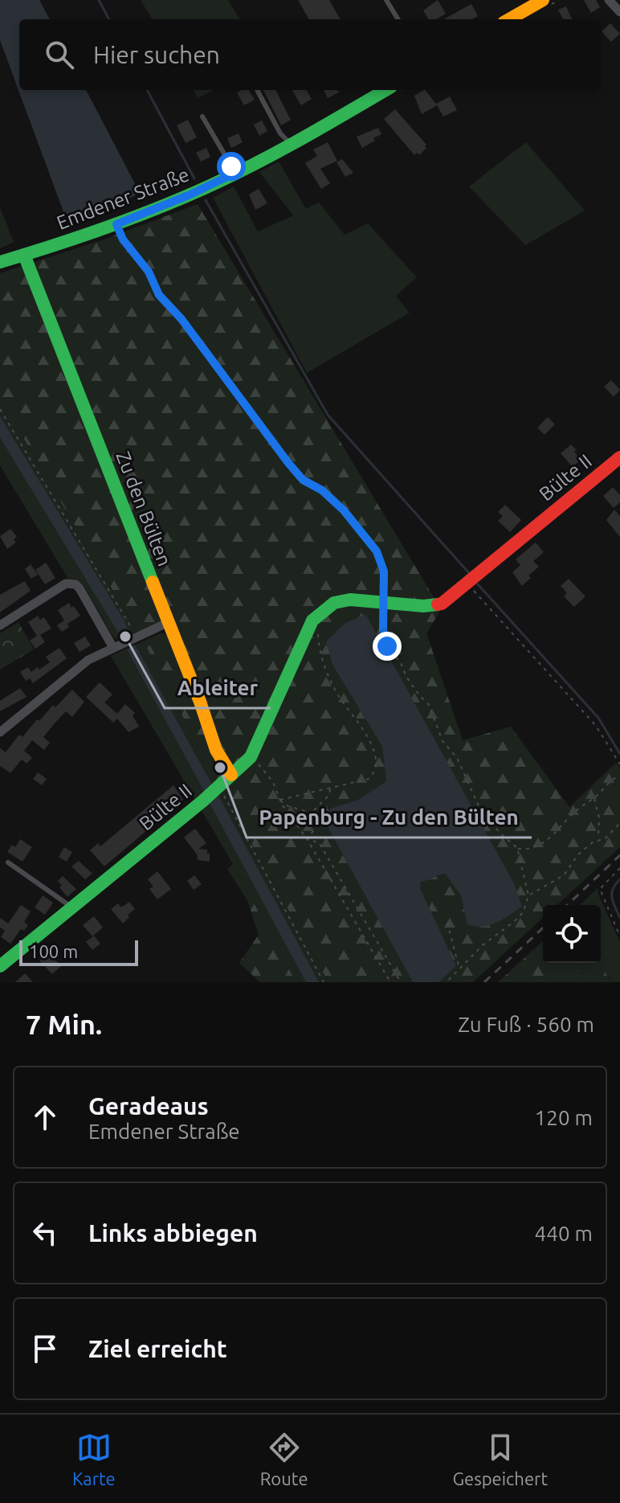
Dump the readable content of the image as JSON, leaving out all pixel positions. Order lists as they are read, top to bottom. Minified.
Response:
{"streets":{"street":["Emdener Straße","Bülte II","Zu den Bülten"]},"crossings":[["Emdener Straße","Zu den Bülten"],["Bülte II","Zu den Bülten"]],"places":["Ableiter","Papenburg - Zu den Bülten"],"scale_bar":"100 m","page":{"search":"Hier suchen","scale":"100 m","heading":["7 Min.","Zu Fuß · 560 m"],"list":[["Geradeaus","Emdener Straße","120 m"],["Links abbiegen","440 m"],"Ziel erreicht"],"nav":["Karte","Route","Gespeichert"]}}
